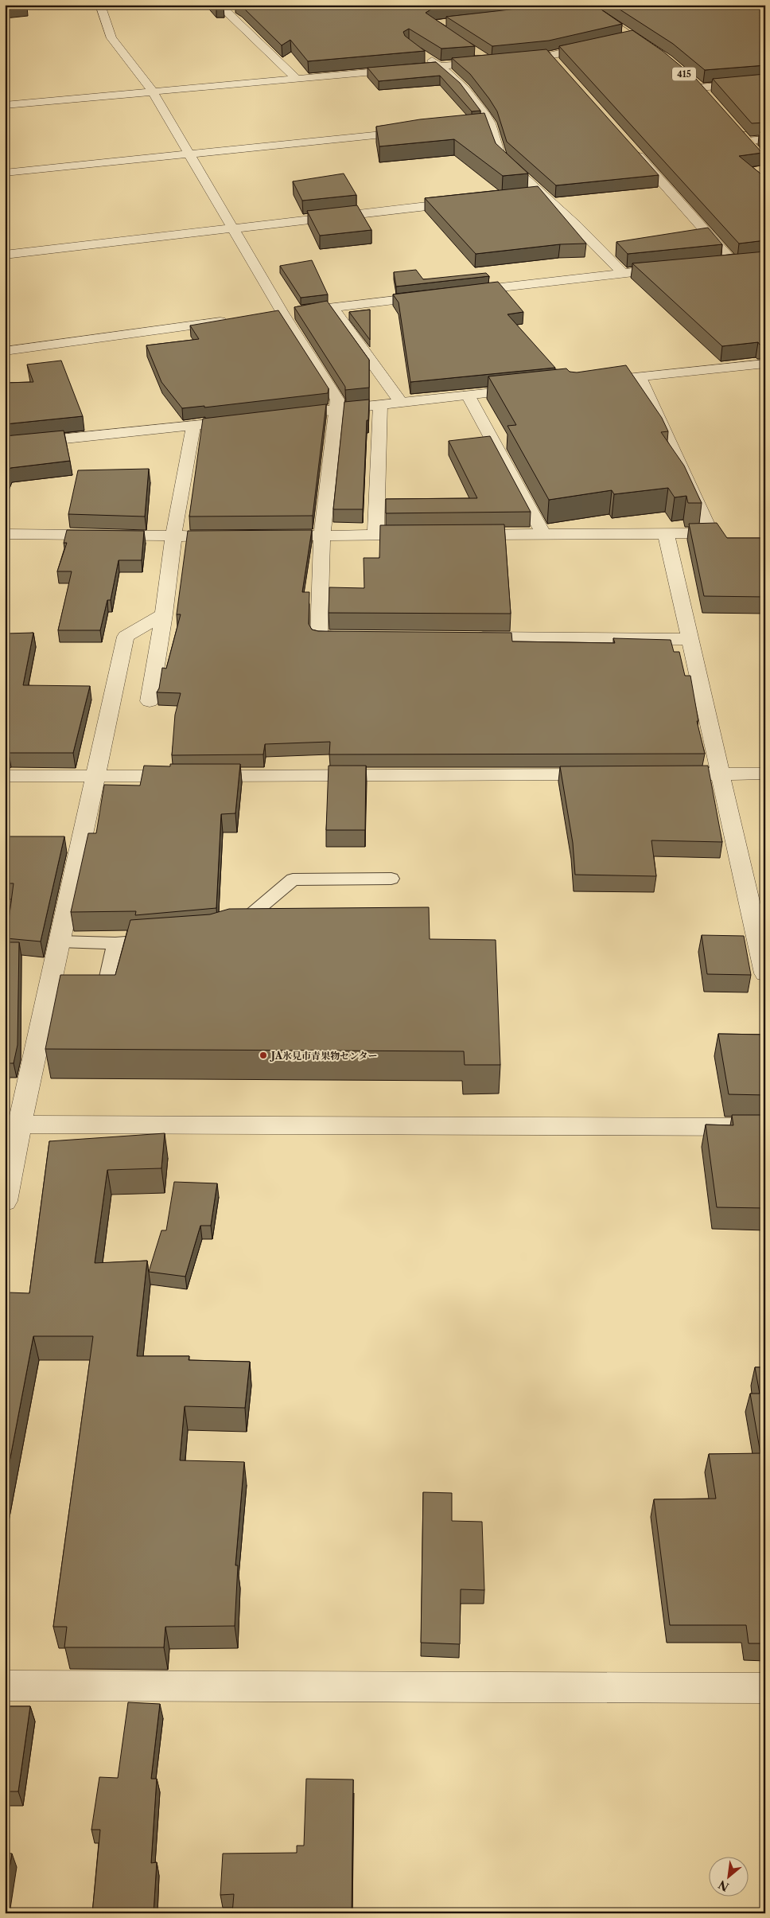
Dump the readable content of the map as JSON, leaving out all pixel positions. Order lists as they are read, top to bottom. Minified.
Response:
{"streets":{"highway":["415"]},"places":["JA氷見市青果物センター"],"north":"bottom left"}
